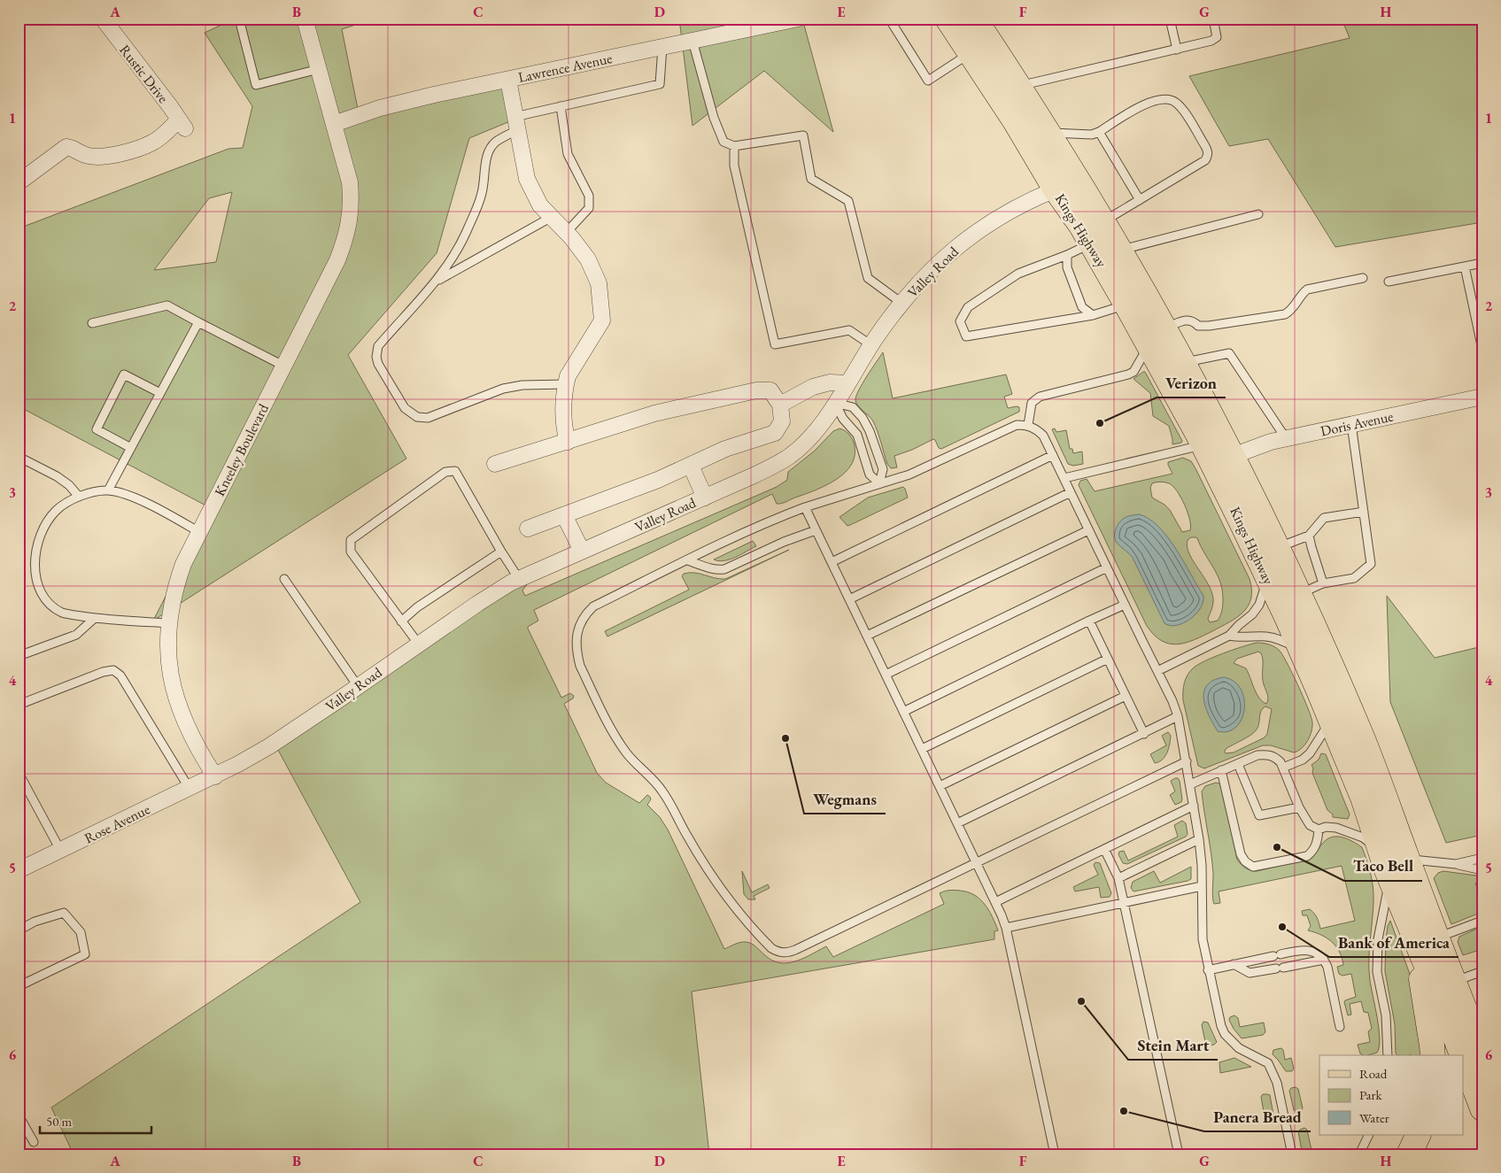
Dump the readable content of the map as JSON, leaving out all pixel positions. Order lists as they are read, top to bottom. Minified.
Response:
{"streets":{"main road":["Kings Highway"],"street":["Lawrence Avenue","Rustic Drive","Valley Road","Doris Avenue","Kneeley Boulevard","Rose Avenue"]},"crossings":[["Lawrence Avenue","Kneeley Boulevard"],["Kings Highway","Valley Road"],["Kings Highway","Doris Avenue"],["Valley Road","Kneeley Boulevard"],["Valley Road","Rose Avenue"],["Kneeley Boulevard","Rose Avenue"]],"places":["Verizon","Wegmans","Taco Bell","Bank of America","Stein Mart","Panera Bread"],"legend":["Road","Park","Water"],"scale_bar":"50 m","grid":{"columns":["A","B","C","D","E","F","G","H"],"rows":["1","2","3","4","5","6"]}}
